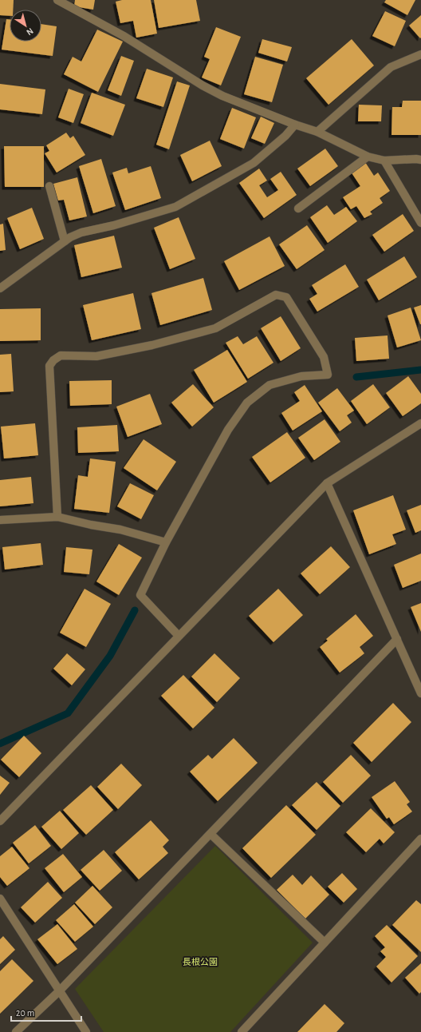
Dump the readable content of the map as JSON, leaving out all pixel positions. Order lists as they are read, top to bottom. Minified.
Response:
{"parks":["長根公園"],"scale_bar":"20 m","north":"bottom right"}
